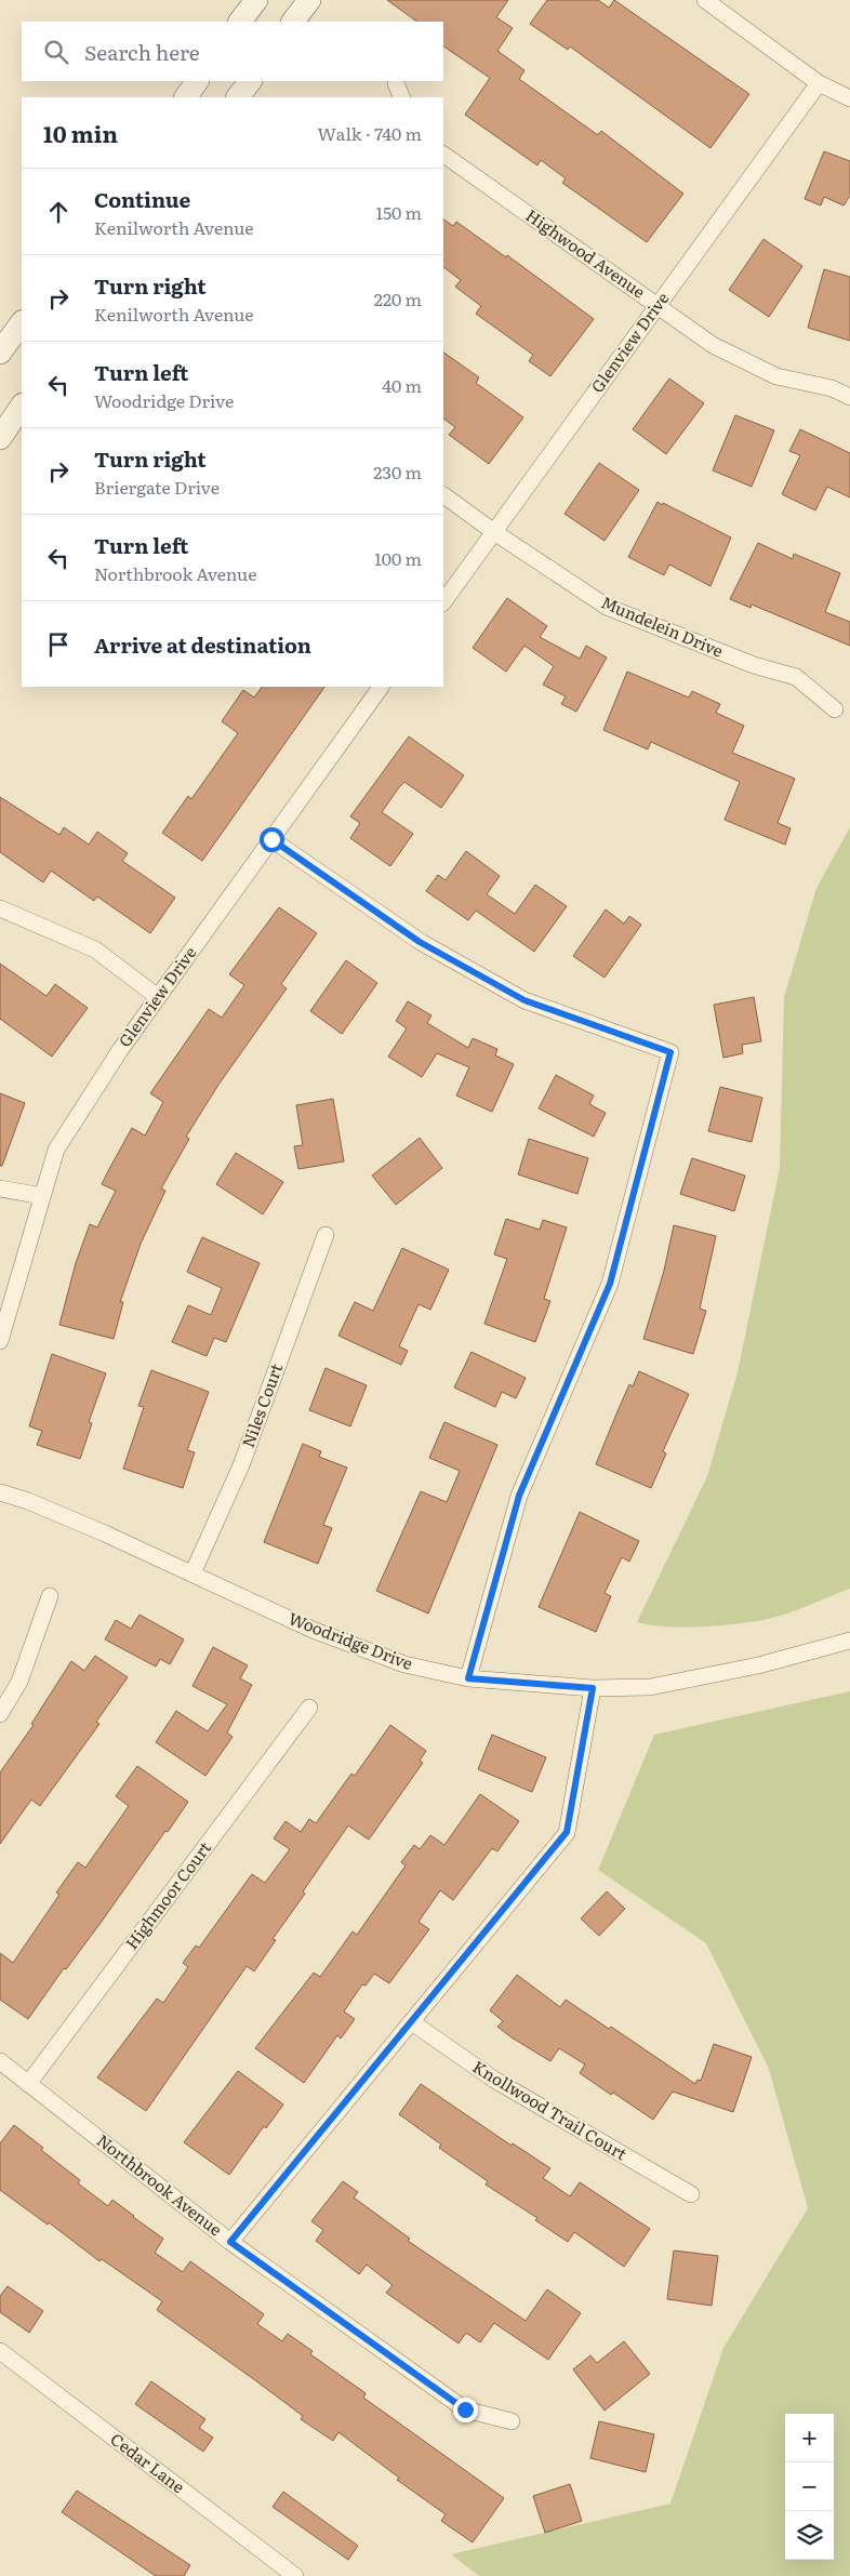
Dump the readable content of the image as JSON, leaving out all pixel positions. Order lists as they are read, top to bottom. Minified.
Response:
{"streets":{"street":["Highwood Avenue","Glenview Drive","Mundelein Drive","Niles Court","Woodridge Drive","Highmoor Court","Knollwood Trail Court","Northbrook Avenue","Cedar Lane"]},"crossings":[["Highwood Avenue","Glenview Drive"],["Glenview Drive","Mundelein Drive"],["Niles Court","Woodridge Drive"],["Highmoor Court","Northbrook Avenue"]],"page":{"search":"Search here","heading":["10 min","Walk · 740 m"],"list":[["Continue","Kenilworth Avenue","150 m"],["Turn right","Kenilworth Avenue","220 m"],["Turn left","Woodridge Drive","40 m"],["Turn right","Briergate Drive","230 m"],["Turn left","Northbrook Avenue","100 m"],"Arrive at destination"],"map_buttons":["+","−"]}}
